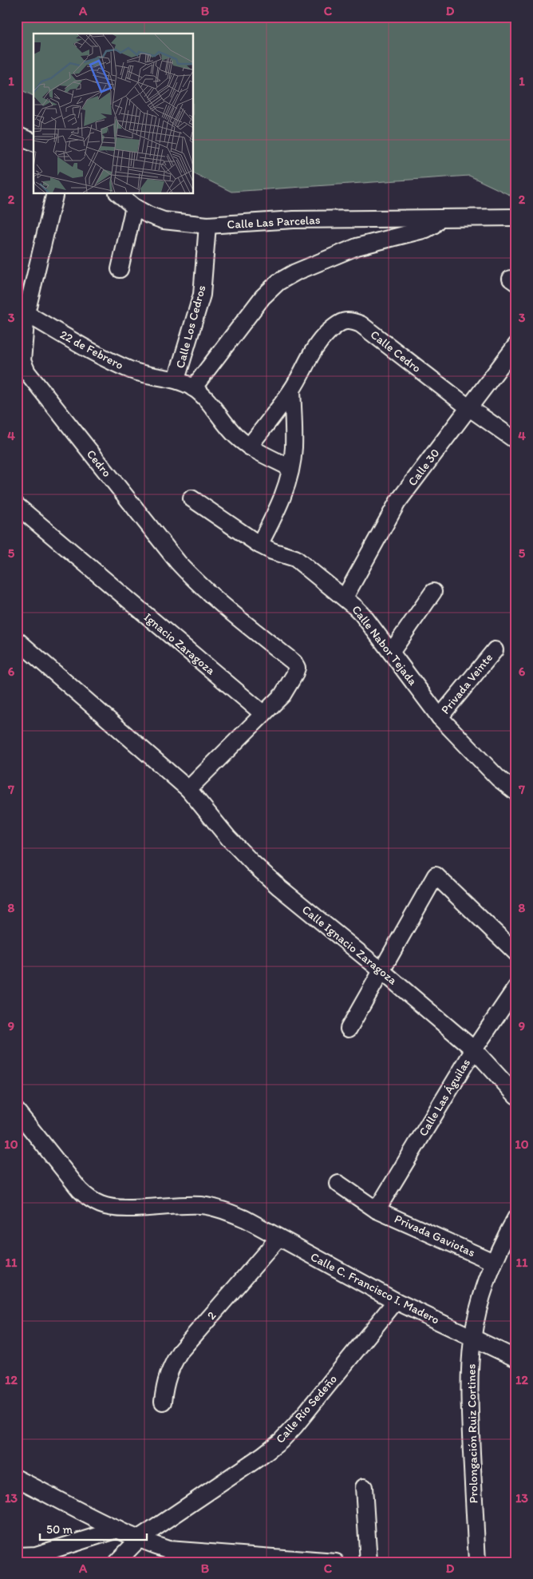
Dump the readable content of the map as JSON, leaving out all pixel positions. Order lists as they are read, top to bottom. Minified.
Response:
{"streets":{"street":["Calle Las Parcelas","Calle Los Cedros","22 de Febrero","Calle Cedro","Cedro","Calle 30","Ignacio Zaragoza","Calle Nabor Tejada","Privada Veinte","Calle Ignacio Zaragoza","Calle Las Águilas","Privada Gaviotas","Calle C. Francisco I. Madero","2","Calle Río Sedeño","Prolongación Ruiz Cortines"]},"crossings":[["Calle Las Parcelas","Calle Los Cedros"],["Calle Los Cedros","22 de Febrero"],["22 de Febrero","Cedro"],["Calle Cedro","Calle 30"],["Calle Cedro","Calle Nabor Tejada"],["Cedro","Ignacio Zaragoza"],["Calle 30","Calle Nabor Tejada"],["Calle Nabor Tejada","Privada Veinte"],["Calle Ignacio Zaragoza","Calle Las Águilas"],["Calle Las Águilas","Privada Gaviotas"],["Privada Gaviotas","Prolongación Ruiz Cortines"],["Calle C. Francisco I. Madero","2"],["Calle C. Francisco I. Madero","Calle Río Sedeño"],["Calle C. Francisco I. Madero","Prolongación Ruiz Cortines"]],"scale_bar":"50 m","grid":{"columns":["A","B","C","D"],"rows":["1","2","3","4","5","6","7","8","9","10","11","12","13"]}}
